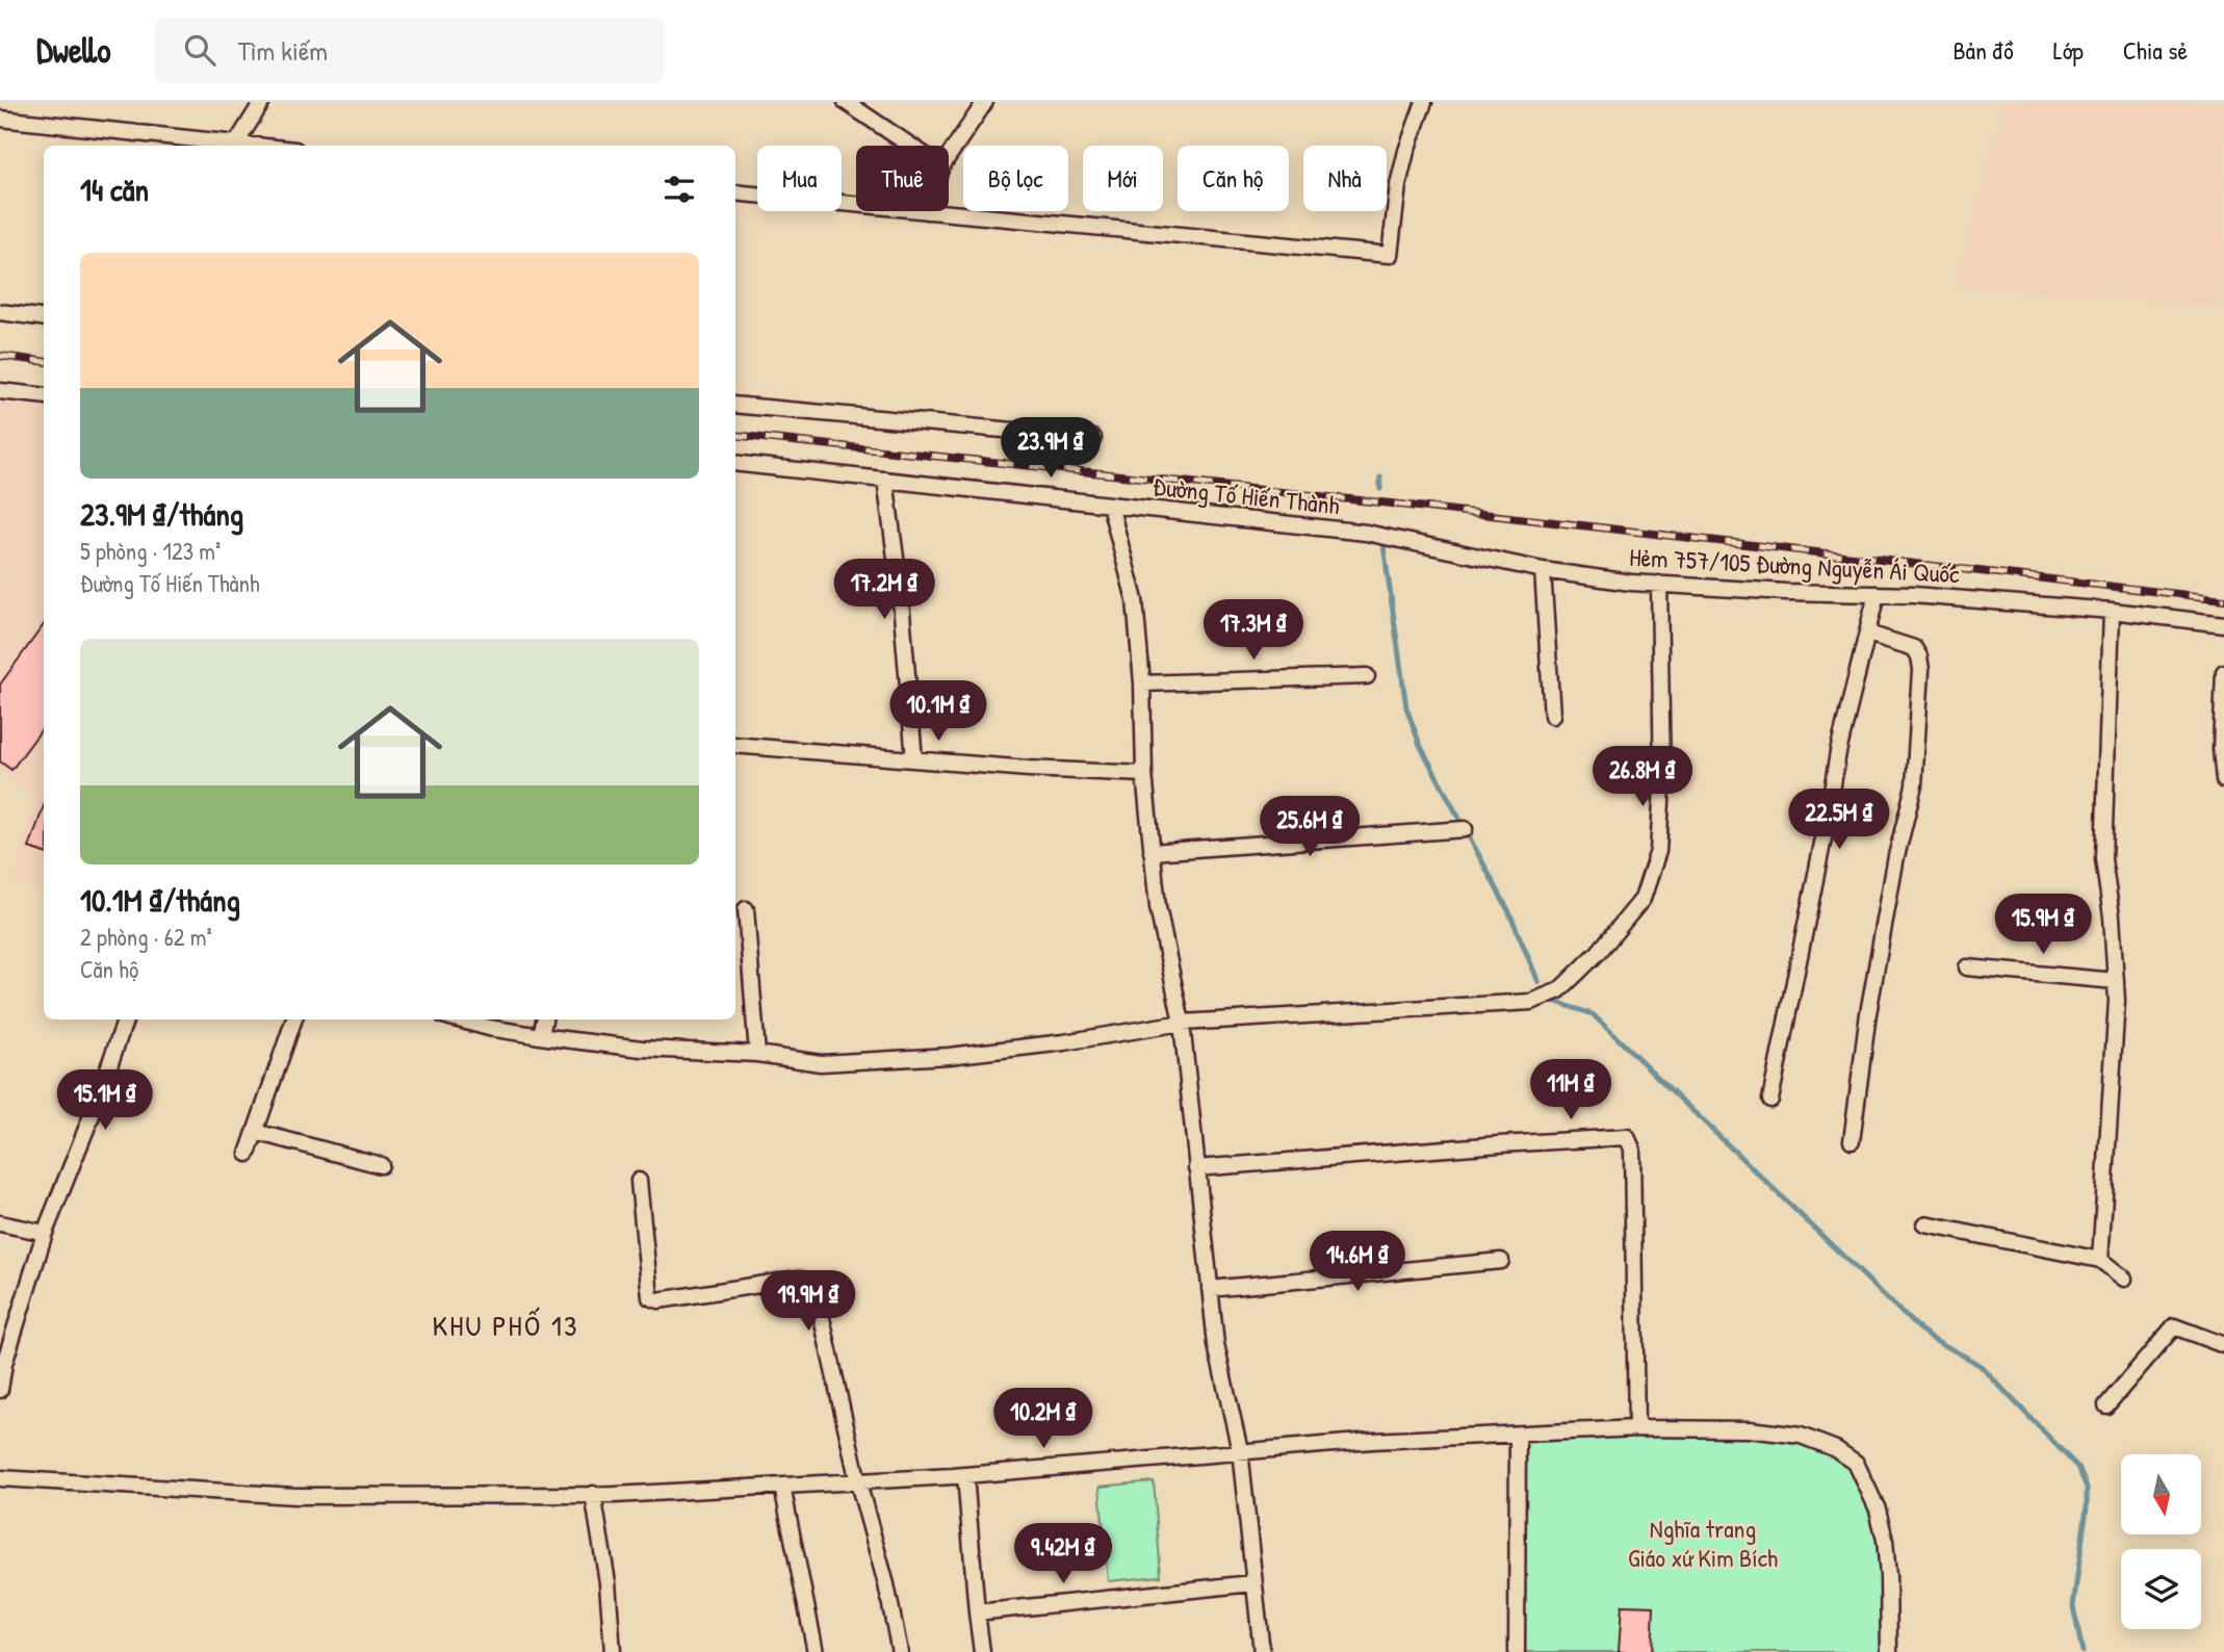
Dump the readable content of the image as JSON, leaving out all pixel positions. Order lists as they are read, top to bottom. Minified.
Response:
{"streets":{"street":["Đường Tố Hiến Thành","Hẻm 757/105 Đường Nguyễn Ái Quốc"]},"crossings":[["Đường Tố Hiến Thành","Hẻm 757/105 Đường Nguyễn Ái Quốc"]],"districts":["KHU PHỐ 13"],"parks":["Nghĩa trang Giáo xứ Kim Bích"],"north":"bottom","page":{"header":"Dwello","search":"Tìm kiếm","nav":["Bản đồ","Lớp","Chia sẻ"],"chip":["Mua","Thuê","Bộ lọc","Mới","Căn hộ","Nhà"],"heading":"14 căn","list":[{"name":"23.9M ₫/tháng","note":"5 phòng · 123 m² · Đường Tố Hiến Thành"},{"name":"10.1M ₫/tháng","note":"2 phòng · 62 m² · Căn hộ"}],"price":["23.9M ₫","17.2M ₫","17.3M ₫","10.1M ₫","26.8M ₫","22.5M ₫","25.6M ₫","15.9M ₫","11M ₫","15.1M ₫","14.6M ₫","19.9M ₫","10.2M ₫","9.42M ₫"]}}
